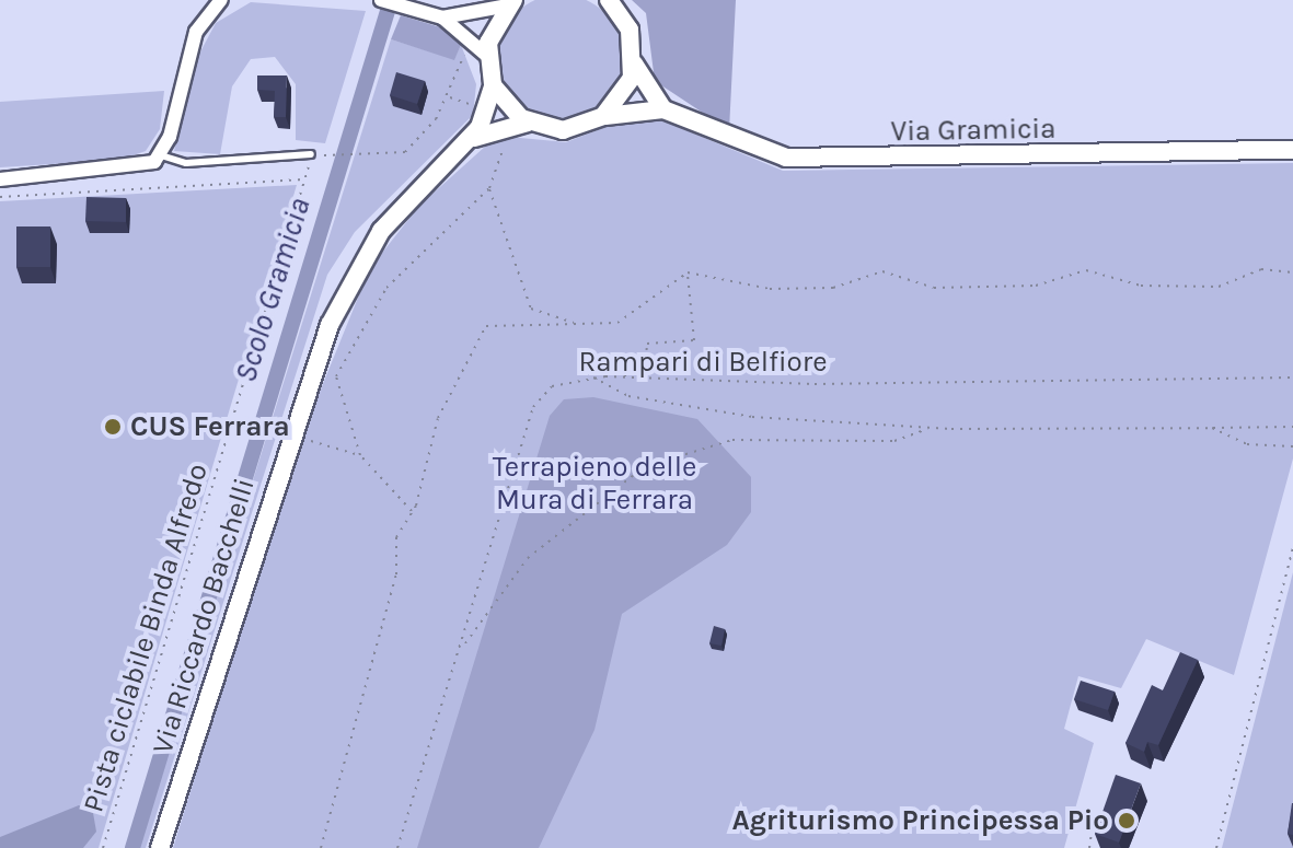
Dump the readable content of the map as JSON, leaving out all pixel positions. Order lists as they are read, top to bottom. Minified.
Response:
{"streets":{"main road":["Via Gramicia","Via Riccardo Bacchelli"],"path":["Rampari di Belfiore","Pista ciclabile Binda Alfredo"]},"water":["Scolo Gramicia"],"parks":["Terrapieno delle Mura di Ferrara"],"places":["CUS Ferrara","Agriturismo Principessa Pio"]}
